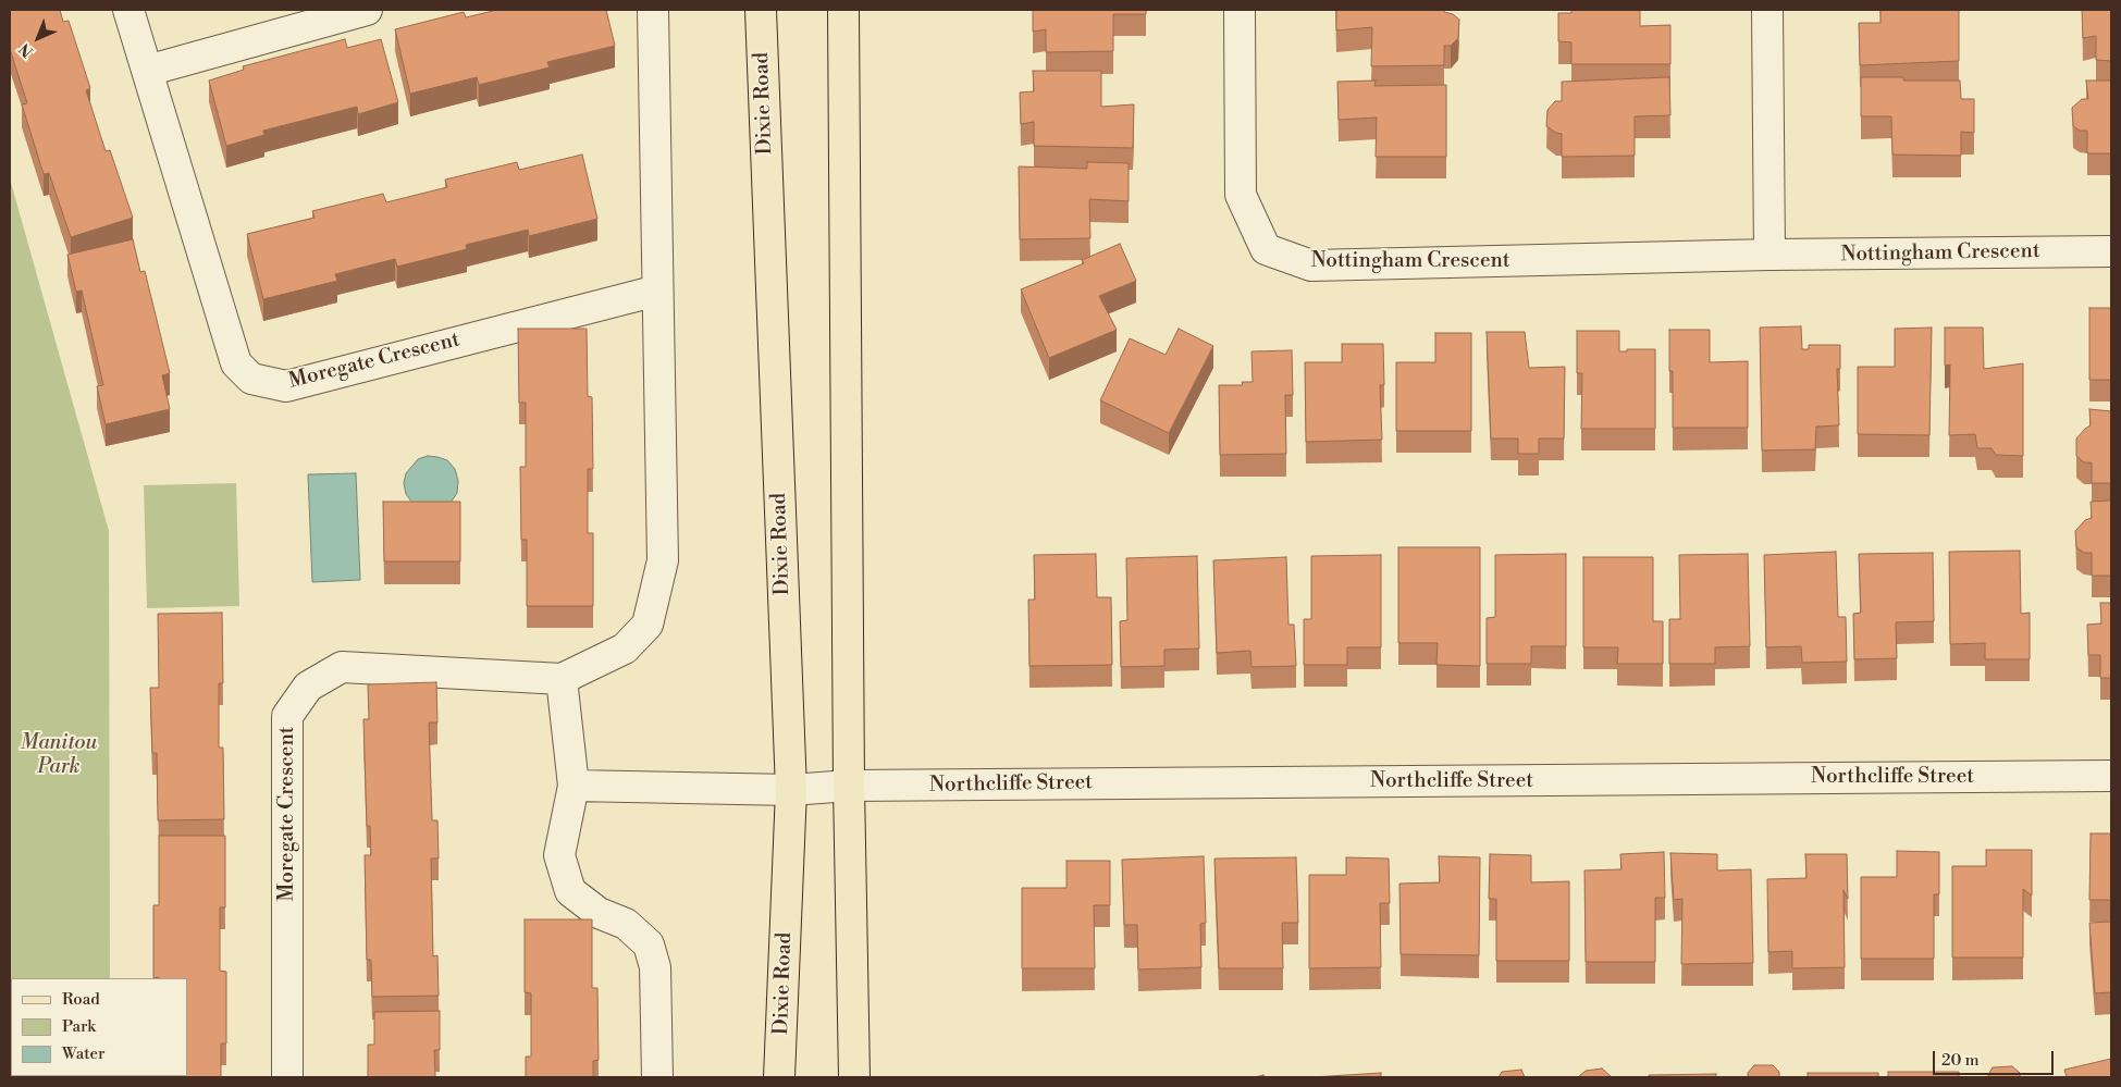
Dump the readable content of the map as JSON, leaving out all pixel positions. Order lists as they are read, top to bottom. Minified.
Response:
{"streets":{"main road":["Dixie Road"],"street":["Nottingham Crescent","Moregate Crescent","Northcliffe Street"]},"crossings":[["Dixie Road","Northcliffe Street"]],"parks":["Manitou Park"],"legend":["Road","Park","Water"],"scale_bar":"20 m","north":"bottom left"}
